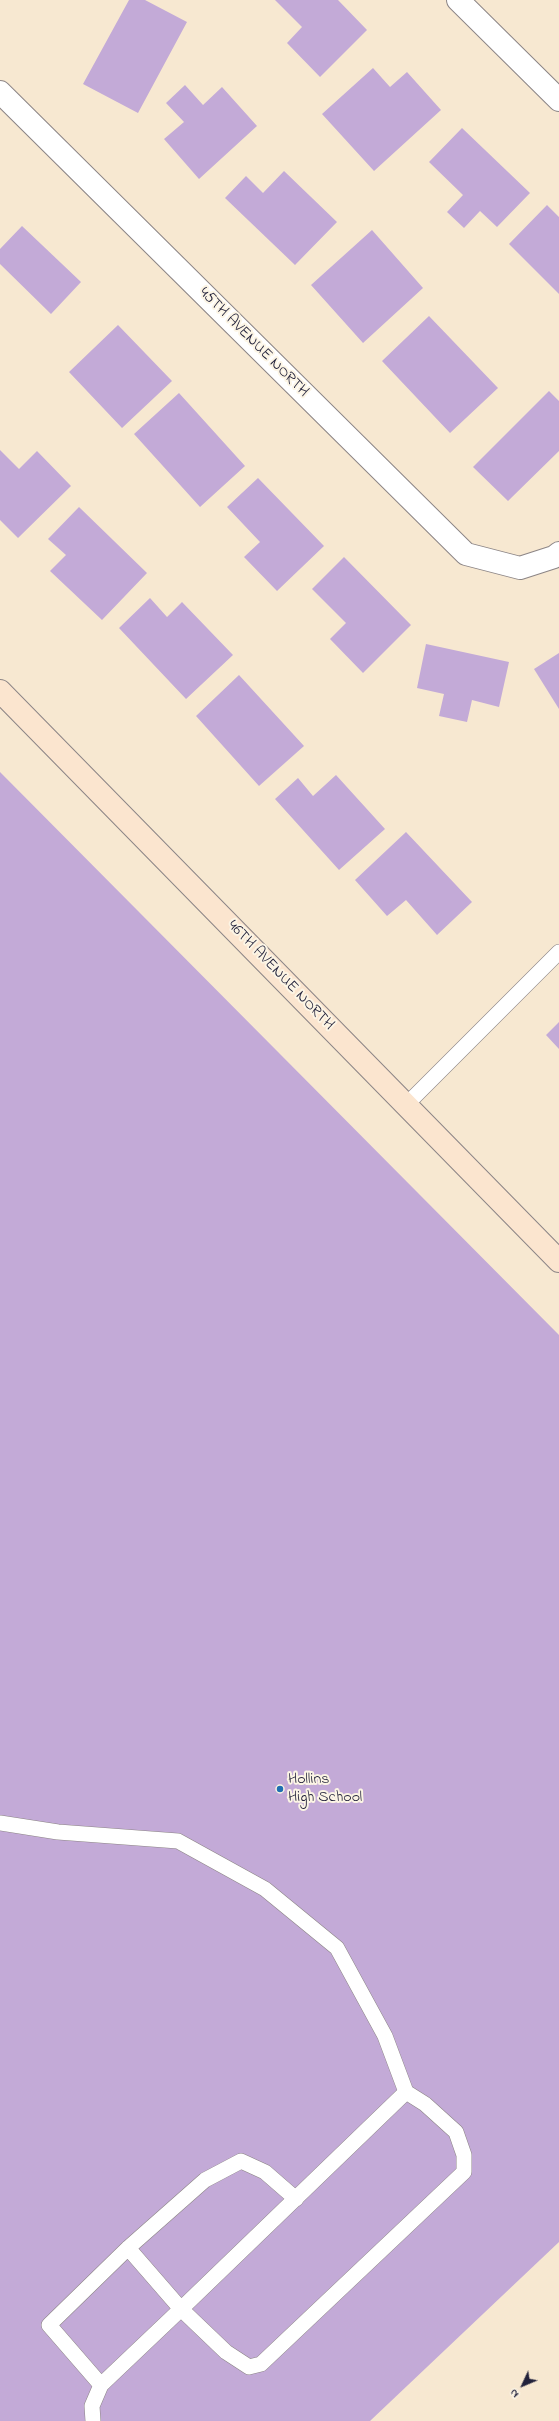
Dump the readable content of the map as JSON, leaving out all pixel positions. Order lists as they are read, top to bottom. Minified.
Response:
{"streets":{"street":["45TH AVENUE NORTH","46TH AVENUE NORTH"]},"places":["Hollins High School"],"north":"bottom left"}
